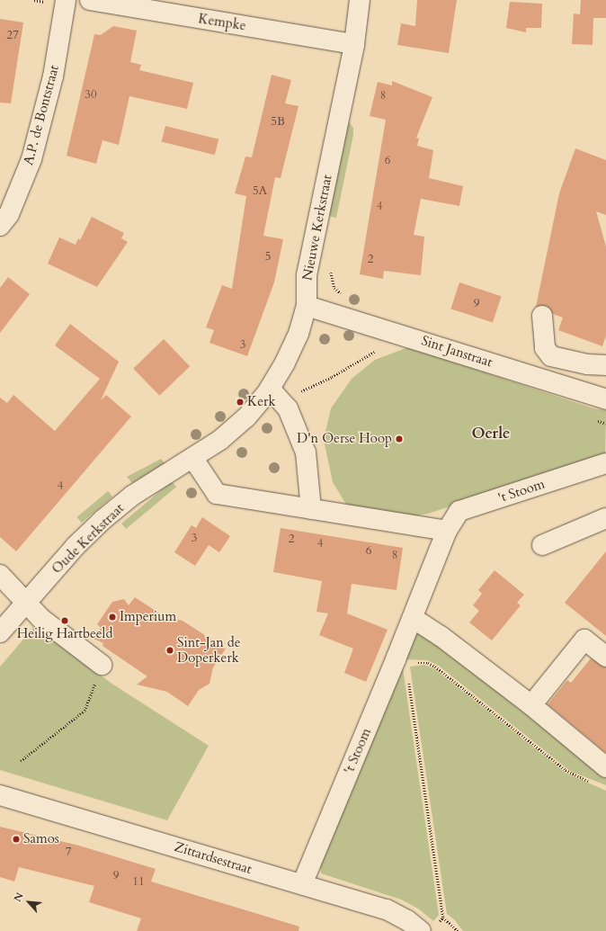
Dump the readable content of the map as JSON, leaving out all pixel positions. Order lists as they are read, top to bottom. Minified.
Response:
{"streets":{"street":["Kempke","A.P. de Bontstraat","Nieuwe Kerkstraat","Sint Janstraat","'t Stoom","Oude Kerkstraat","Zittardsestraat"]},"crossings":[["Kempke","Nieuwe Kerkstraat"],["Nieuwe Kerkstraat","Sint Janstraat"],["Nieuwe Kerkstraat","Oude Kerkstraat"],["'t Stoom","Zittardsestraat"]],"districts":["Oerle"],"places":["Kerk","D'n Oerse Hoop","Imperium","Heilig Hartbeeld","Sint-Jan de Doperkerk","Samos"],"house_numbers":["27","30","8","5B","6","5A","4","5","2","9","3","4","3","2","4","6","8","7","9","11"],"north":"top left"}
